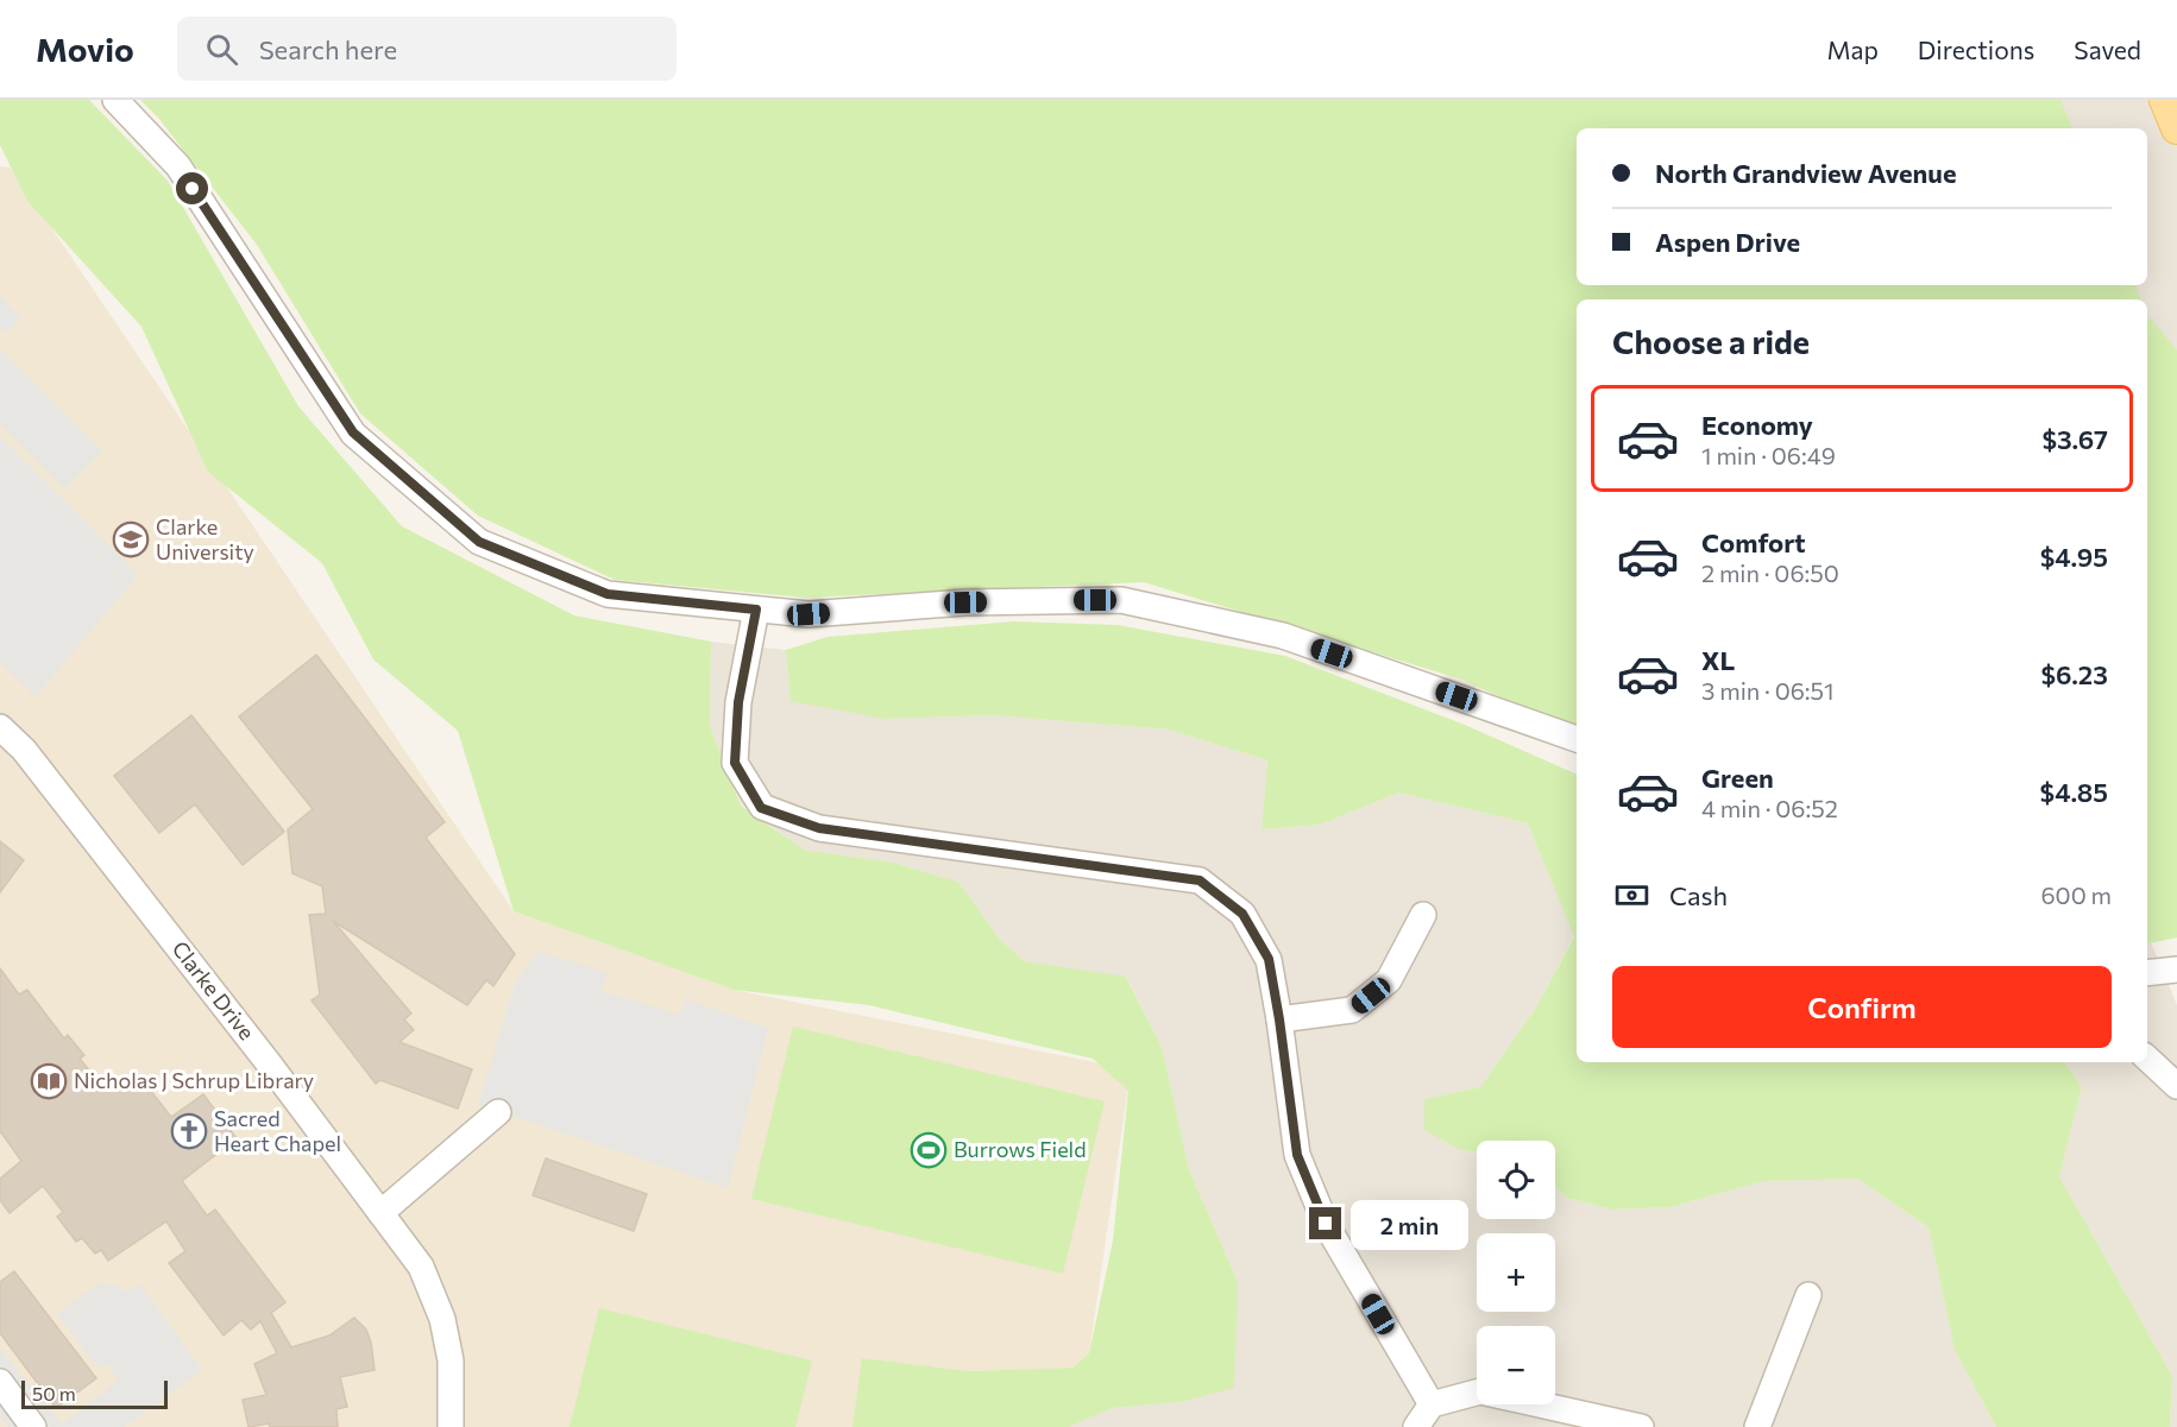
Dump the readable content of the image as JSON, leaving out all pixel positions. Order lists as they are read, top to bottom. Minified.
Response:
{"streets":{"street":["Clarke Drive"]},"places":{"school or university":["Clarke University"],"library":["Nicholas J Schrup Library"],"church":["Sacred Heart Chapel"],"sports":["Burrows Field"]},"scale_bar":"50 m","page":{"header":"Movio","search":"Search here","nav":["Map","Directions","Saved"],"banner":["North Grandview Avenue","Aspen Drive"],"heading":"Choose a ride","list":[{"name":"Economy","note":"1 min · 06:49","value":"$3.67"},{"name":"Comfort","note":"2 min · 06:50","value":"$4.95"},{"name":"XL","note":"3 min · 06:51","value":"$6.23"},{"name":"Green","note":"4 min · 06:52","value":"$4.85"}],"pay":["Cash","600 m"],"buttons":"Confirm","map_buttons":["+","−"],"bubble":"2 min","scale":"50 m"}}
